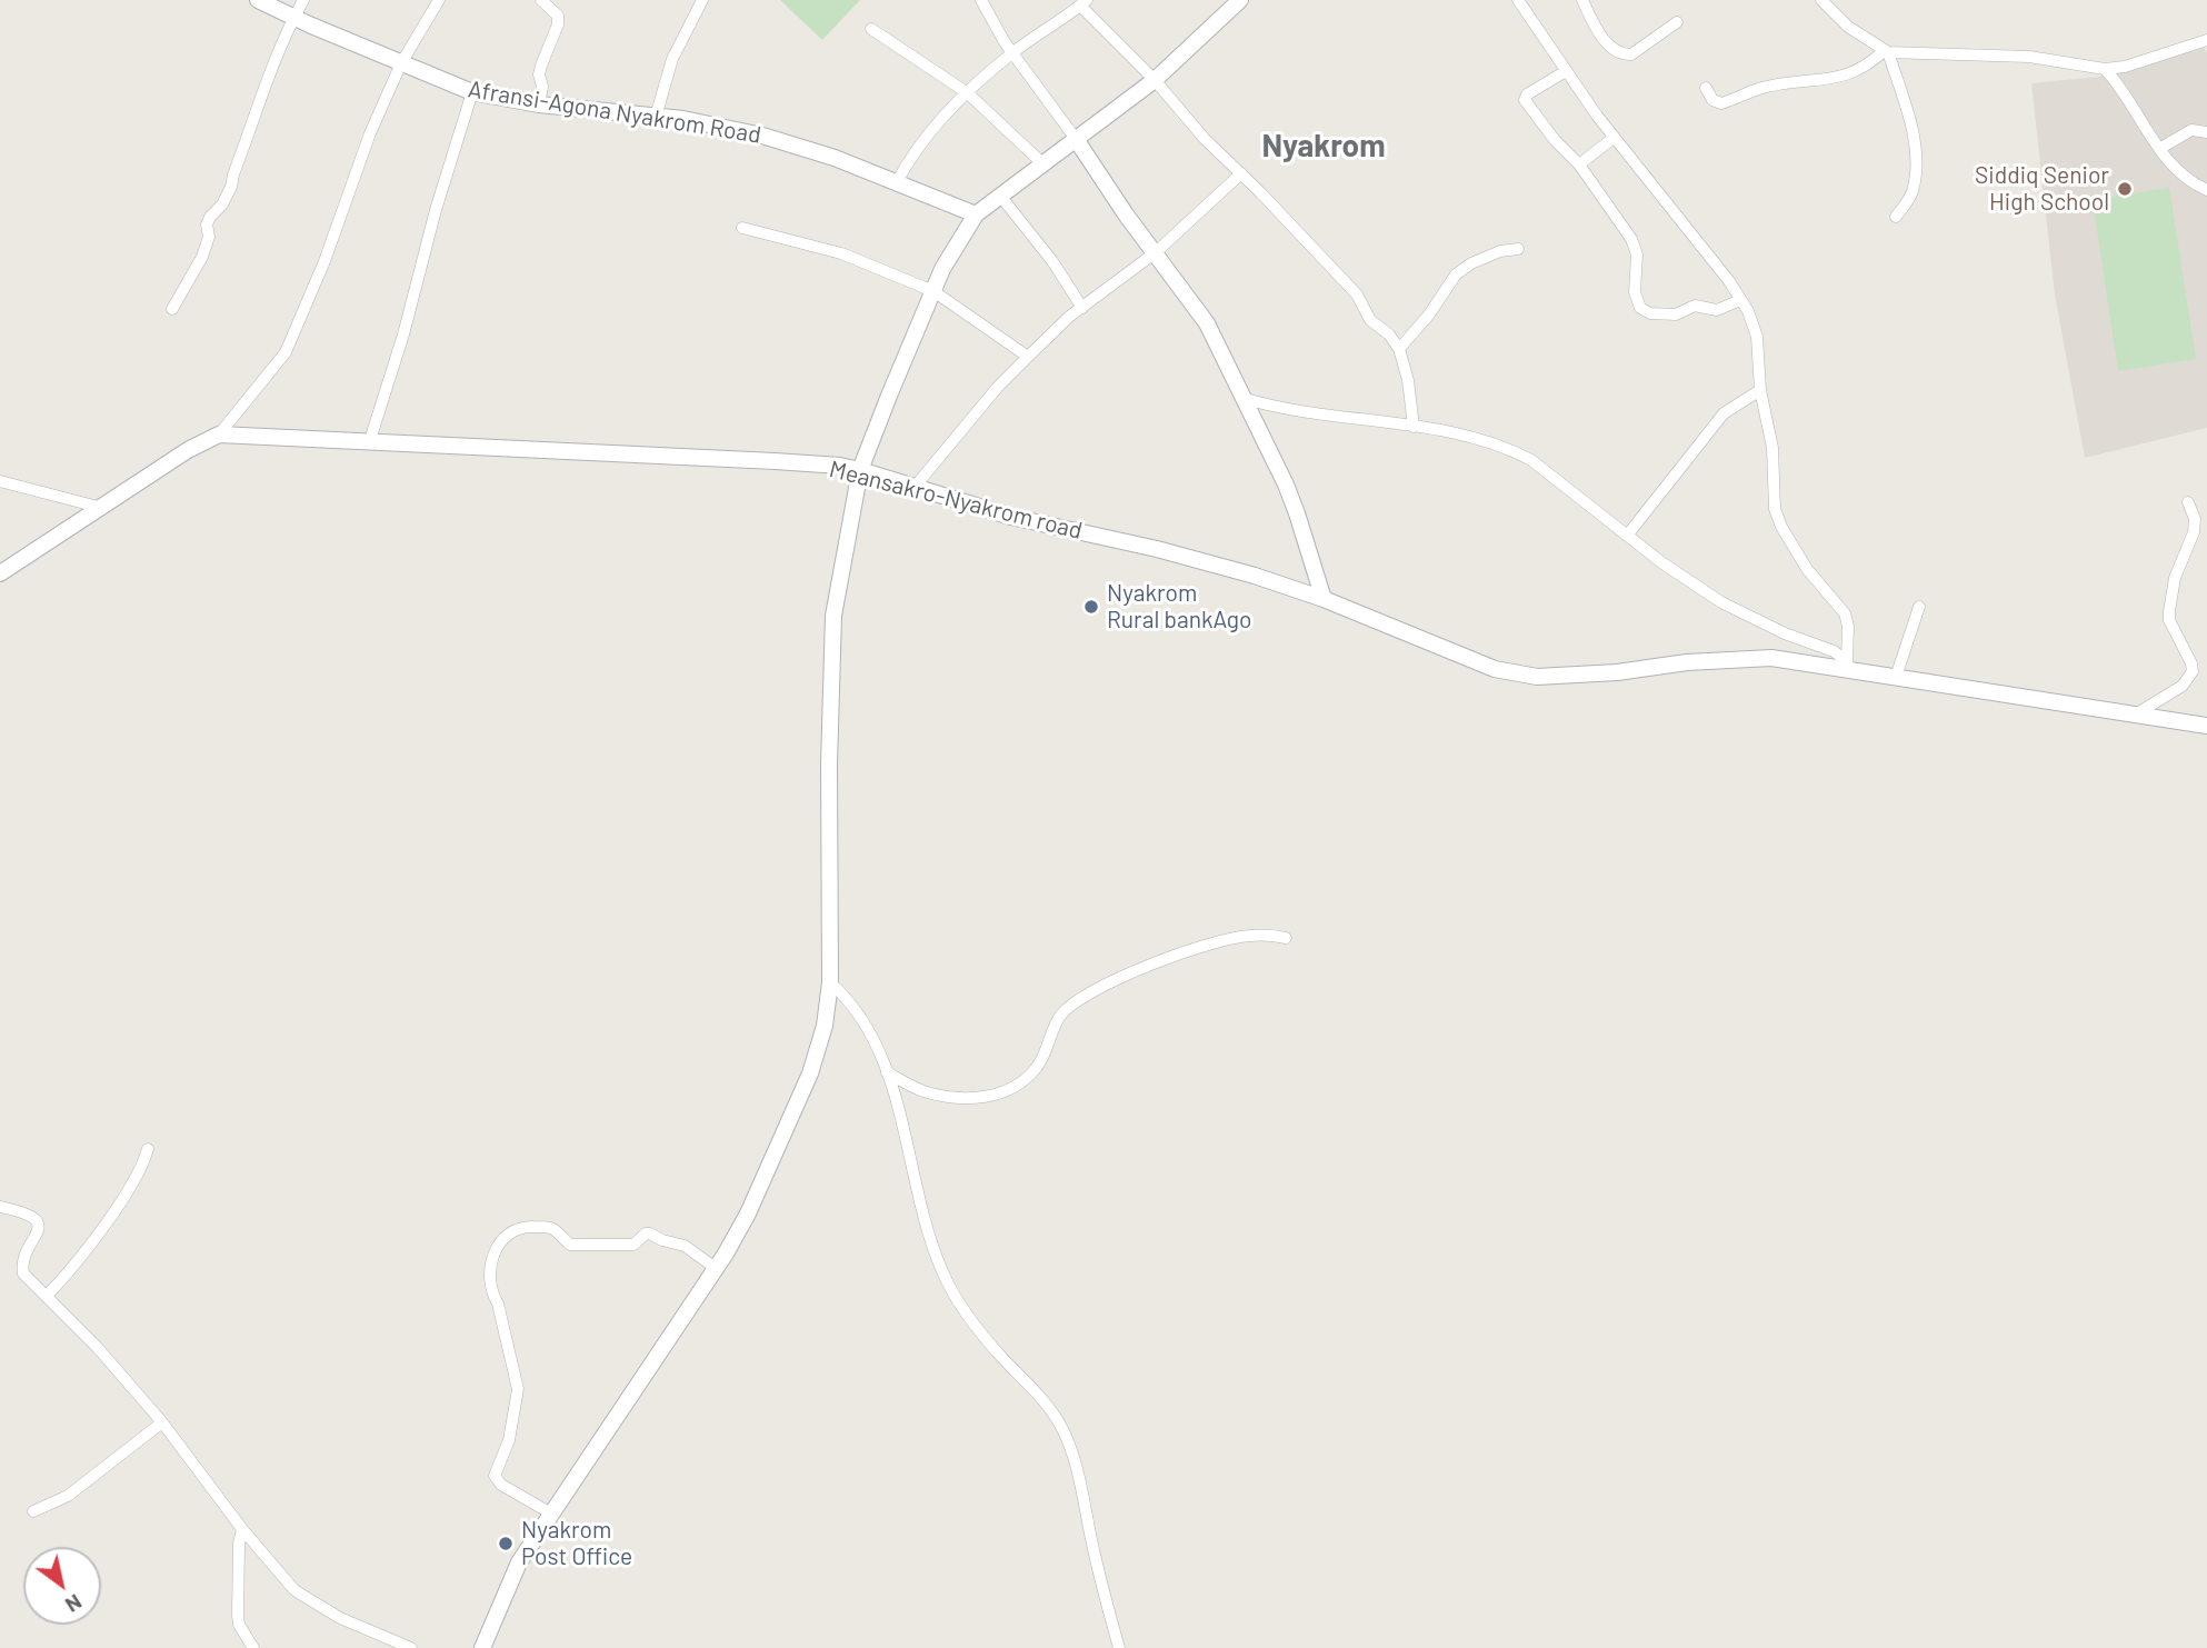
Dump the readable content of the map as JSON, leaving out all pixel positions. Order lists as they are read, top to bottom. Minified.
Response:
{"streets":{"street":["Afransi-Agona Nyakrom Road","Meansakro-Nyakrom road"]},"districts":["Nyakrom"],"places":["Siddiq Senior High School","Nyakrom Rural bankAgo","Nyakrom Post Office"],"north":"bottom right"}
